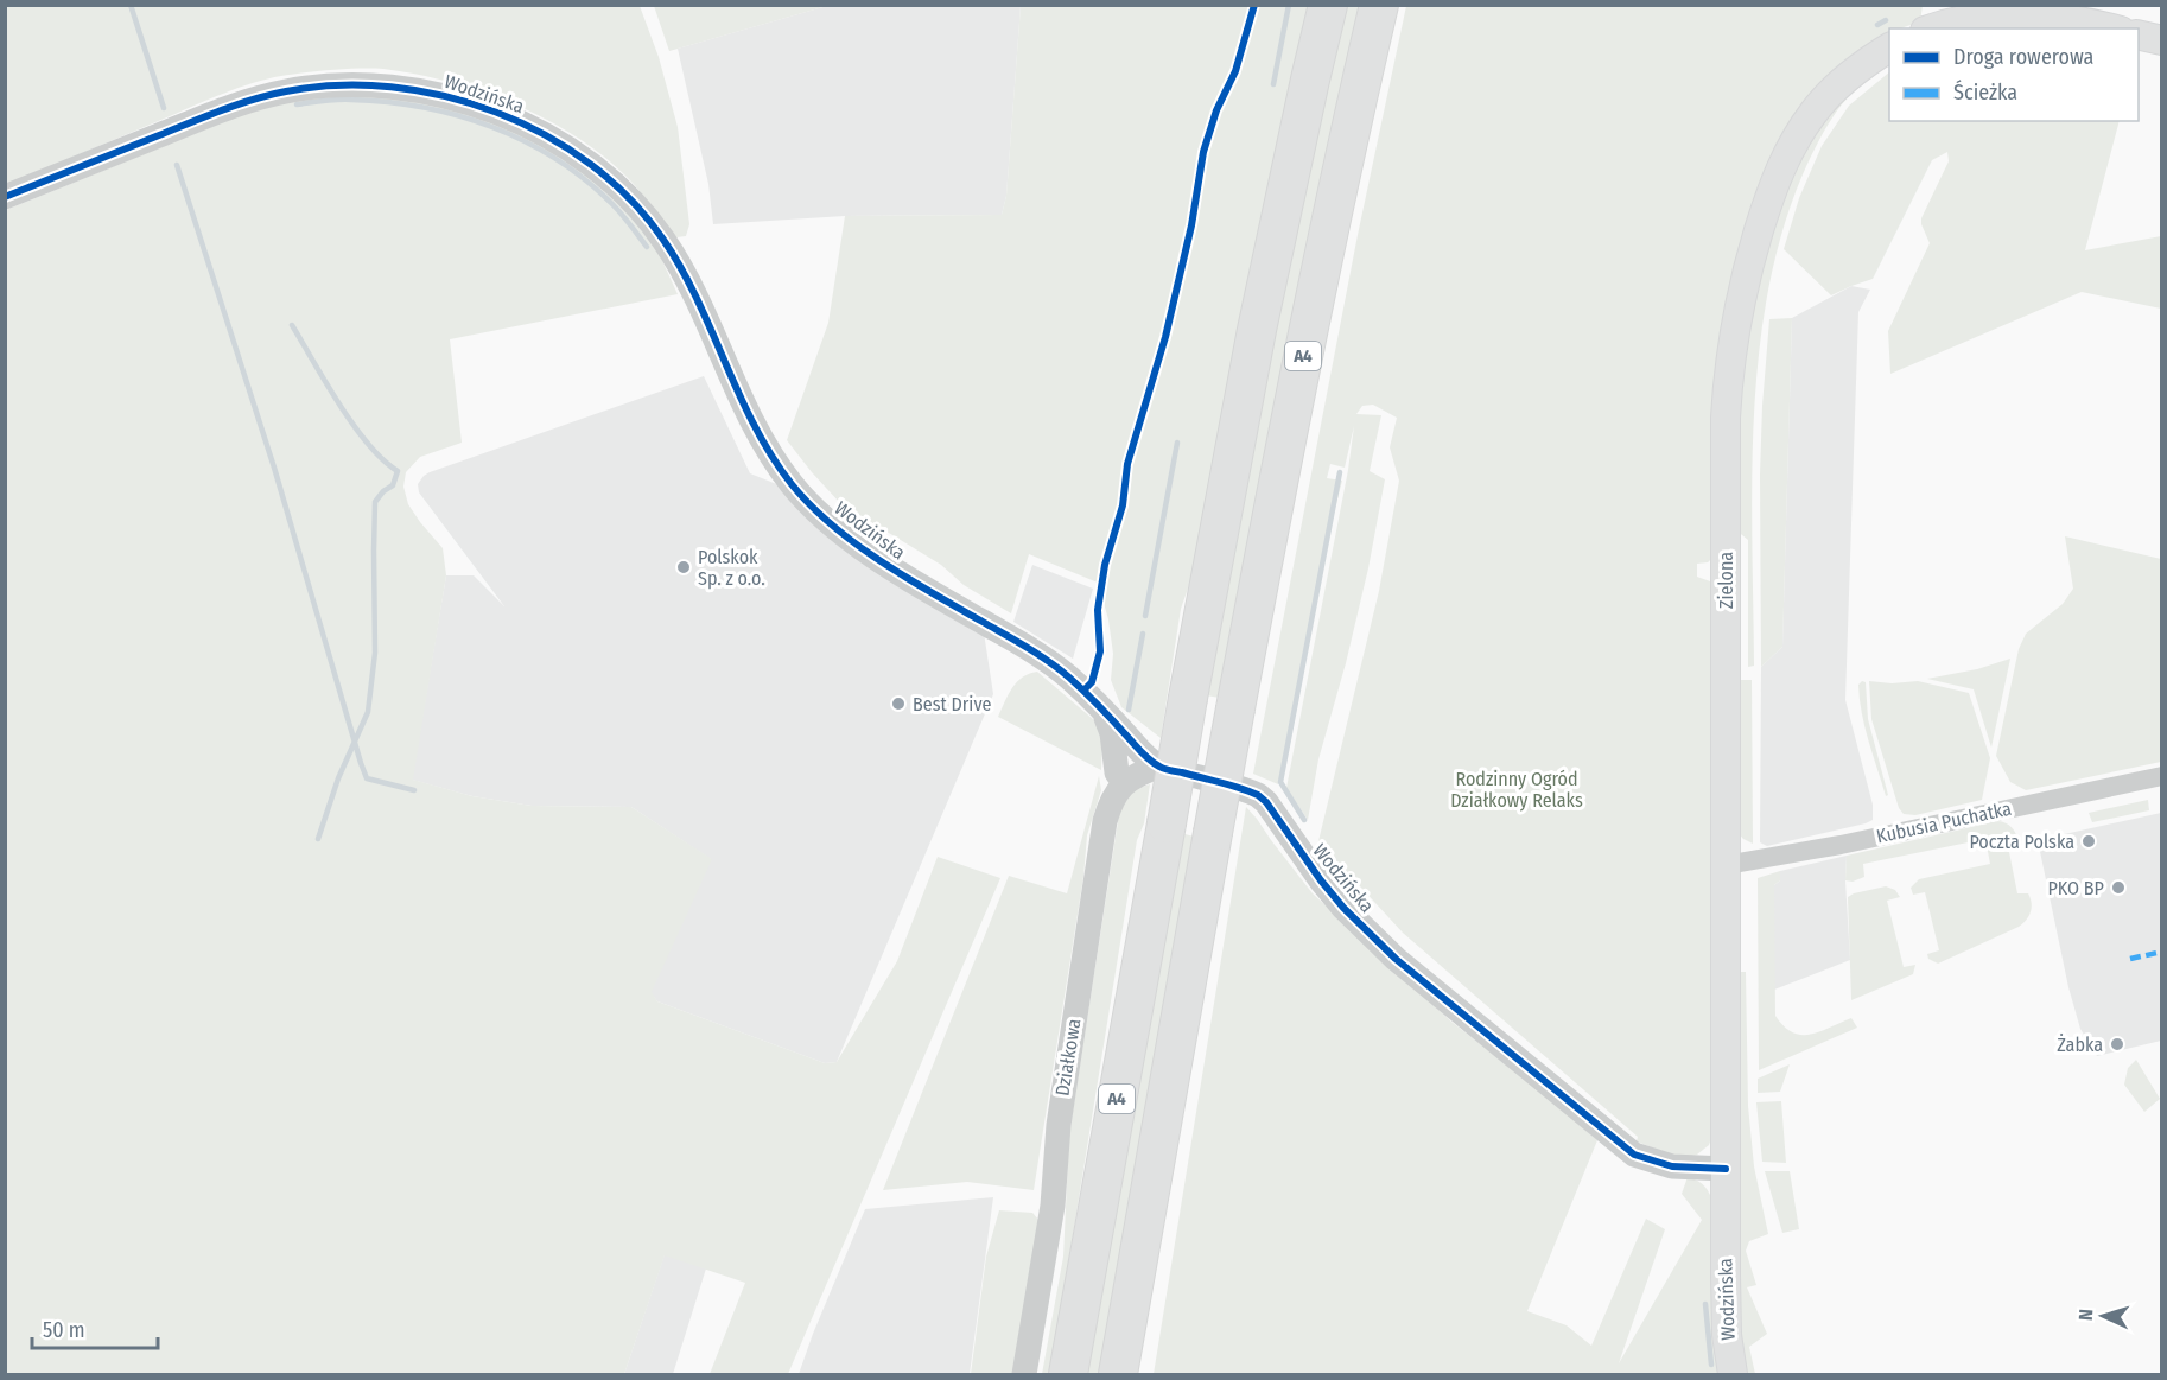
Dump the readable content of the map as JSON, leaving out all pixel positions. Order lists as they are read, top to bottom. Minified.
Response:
{"streets":{"highway":["A4"],"main road":["Wodzińska","Zielona"],"street":["Kubusia Puchatka","Działkowa"]},"crossings":[["Wodzińska","Zielona"],["Zielona","Kubusia Puchatka"]],"parks":["Rodzinny Ogród Działkowy Relaks"],"places":["Polskok Sp. z o.o.","Best Drive","Poczta Polska","PKO BP","Żabka"],"legend":["Droga rowerowa","Ścieżka"],"scale_bar":"50 m","north":"left"}
